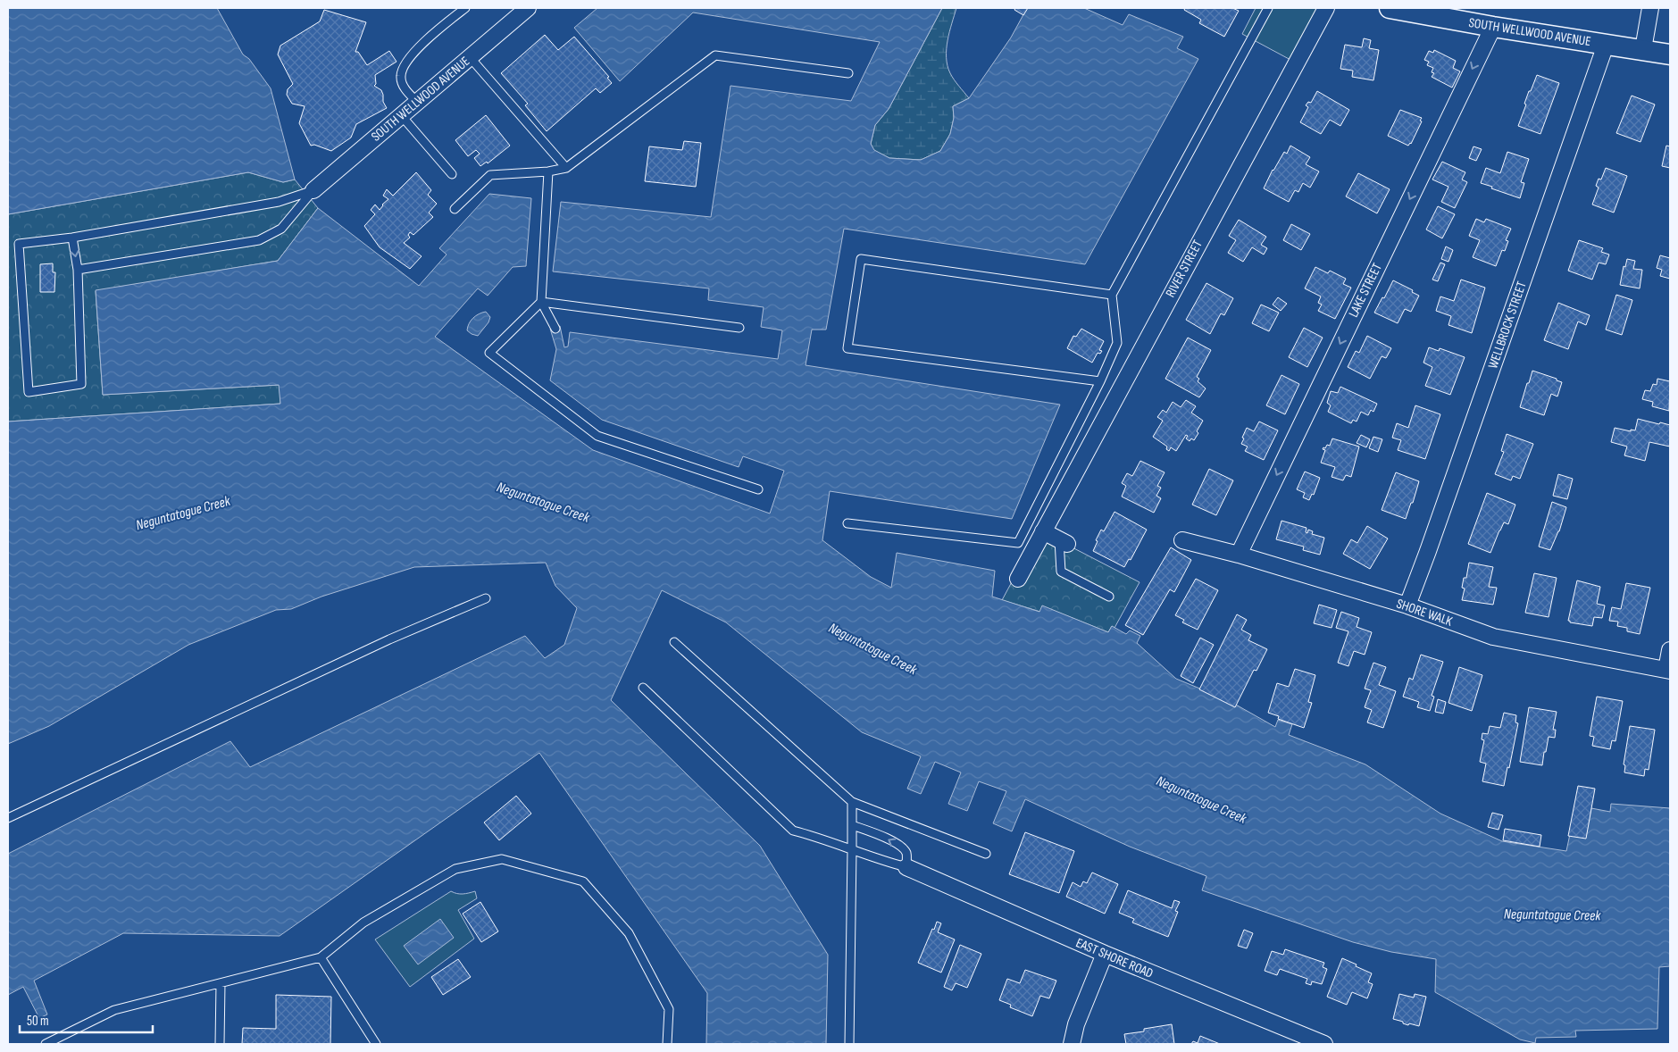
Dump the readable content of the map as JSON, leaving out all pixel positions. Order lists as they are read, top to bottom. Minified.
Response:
{"streets":{"street":["SOUTH WELLWOOD AVENUE","RIVER STREET","LAKE STREET","WELLBROCK STREET","SHORE WALK","EAST SHORE ROAD"]},"crossings":[["SOUTH WELLWOOD AVENUE","LAKE STREET"],["SOUTH WELLWOOD AVENUE","WELLBROCK STREET"],["LAKE STREET","SHORE WALK"],["WELLBROCK STREET","SHORE WALK"]],"one_way":["LAKE STREET"],"water":["Neguntatogue Creek"],"scale_bar":"50 m"}
